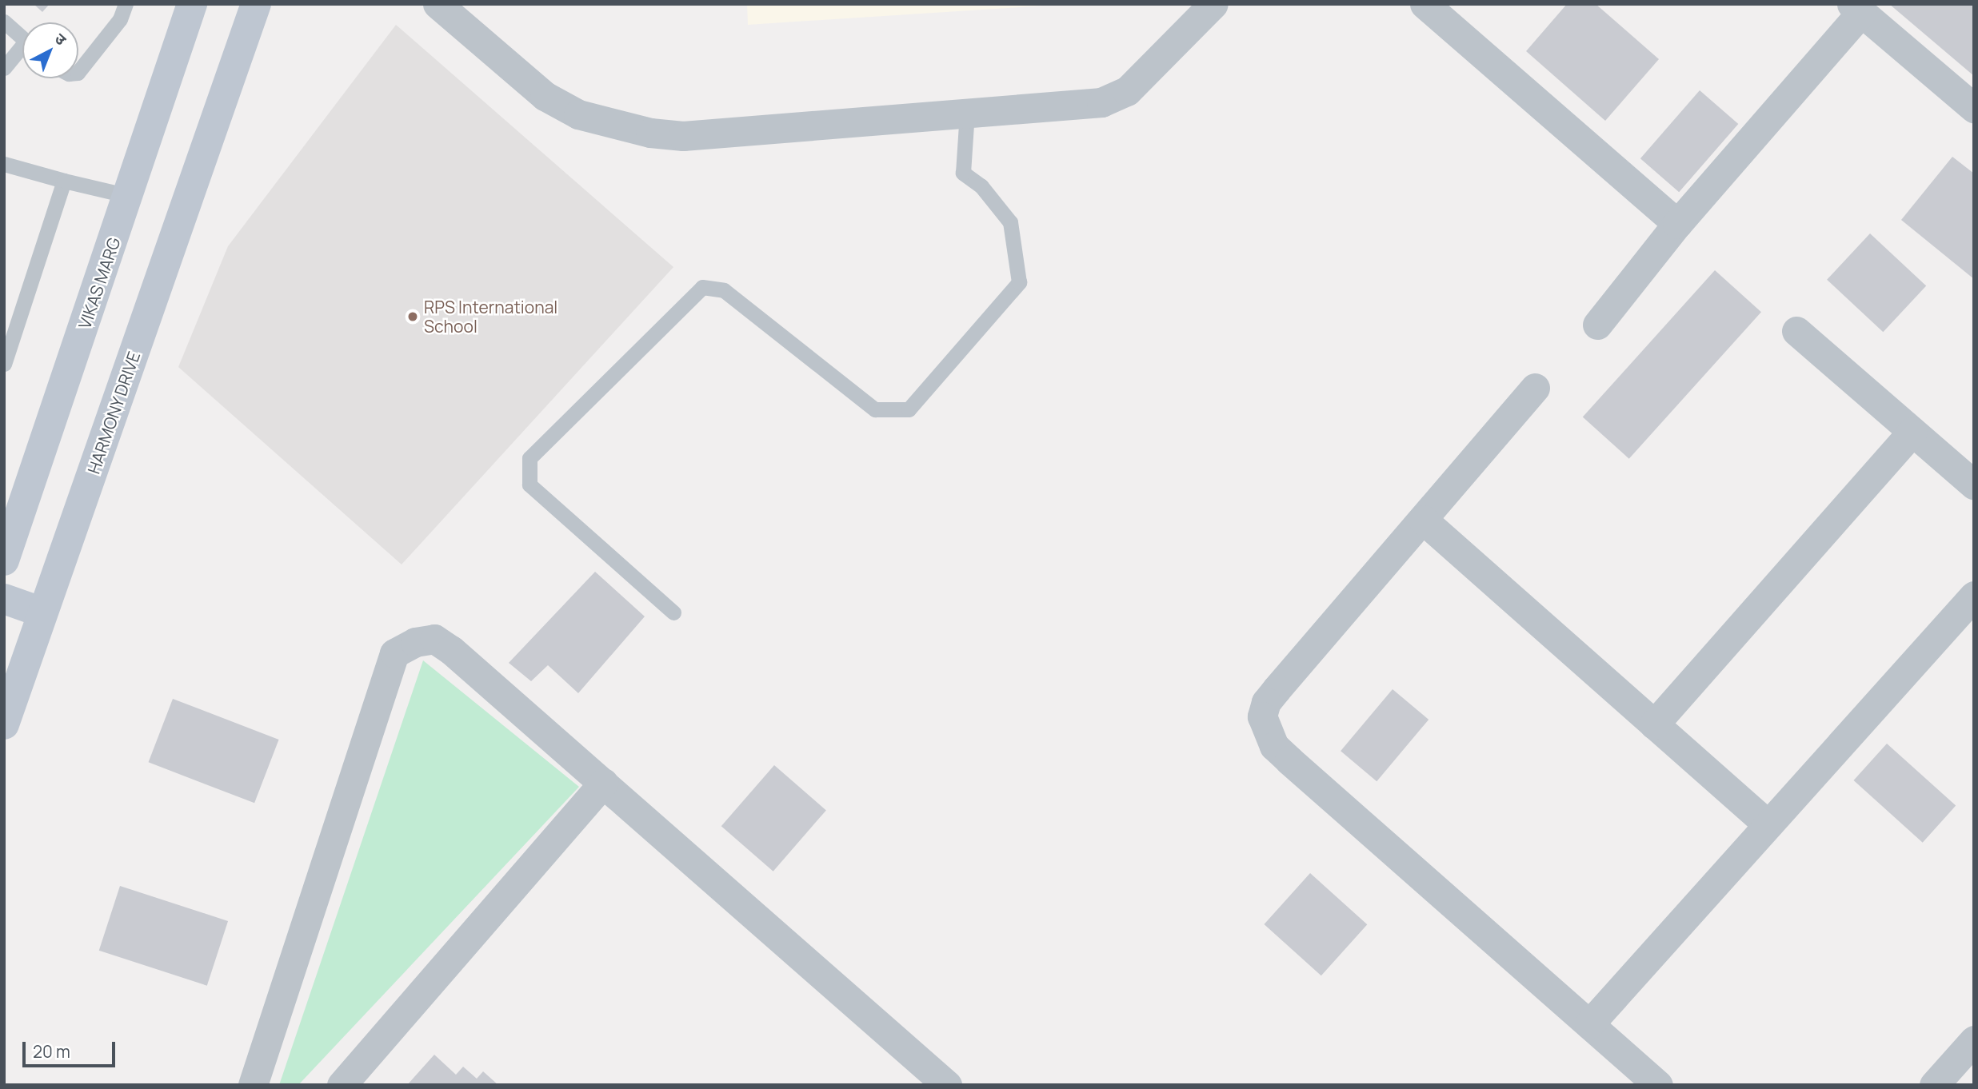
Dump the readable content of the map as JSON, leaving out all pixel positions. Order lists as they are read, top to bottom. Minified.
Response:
{"streets":{"main road":["VIKAS MARG","HARMONY DRIVE"]},"places":["RPS International School"],"scale_bar":"20 m","north":"top right"}
